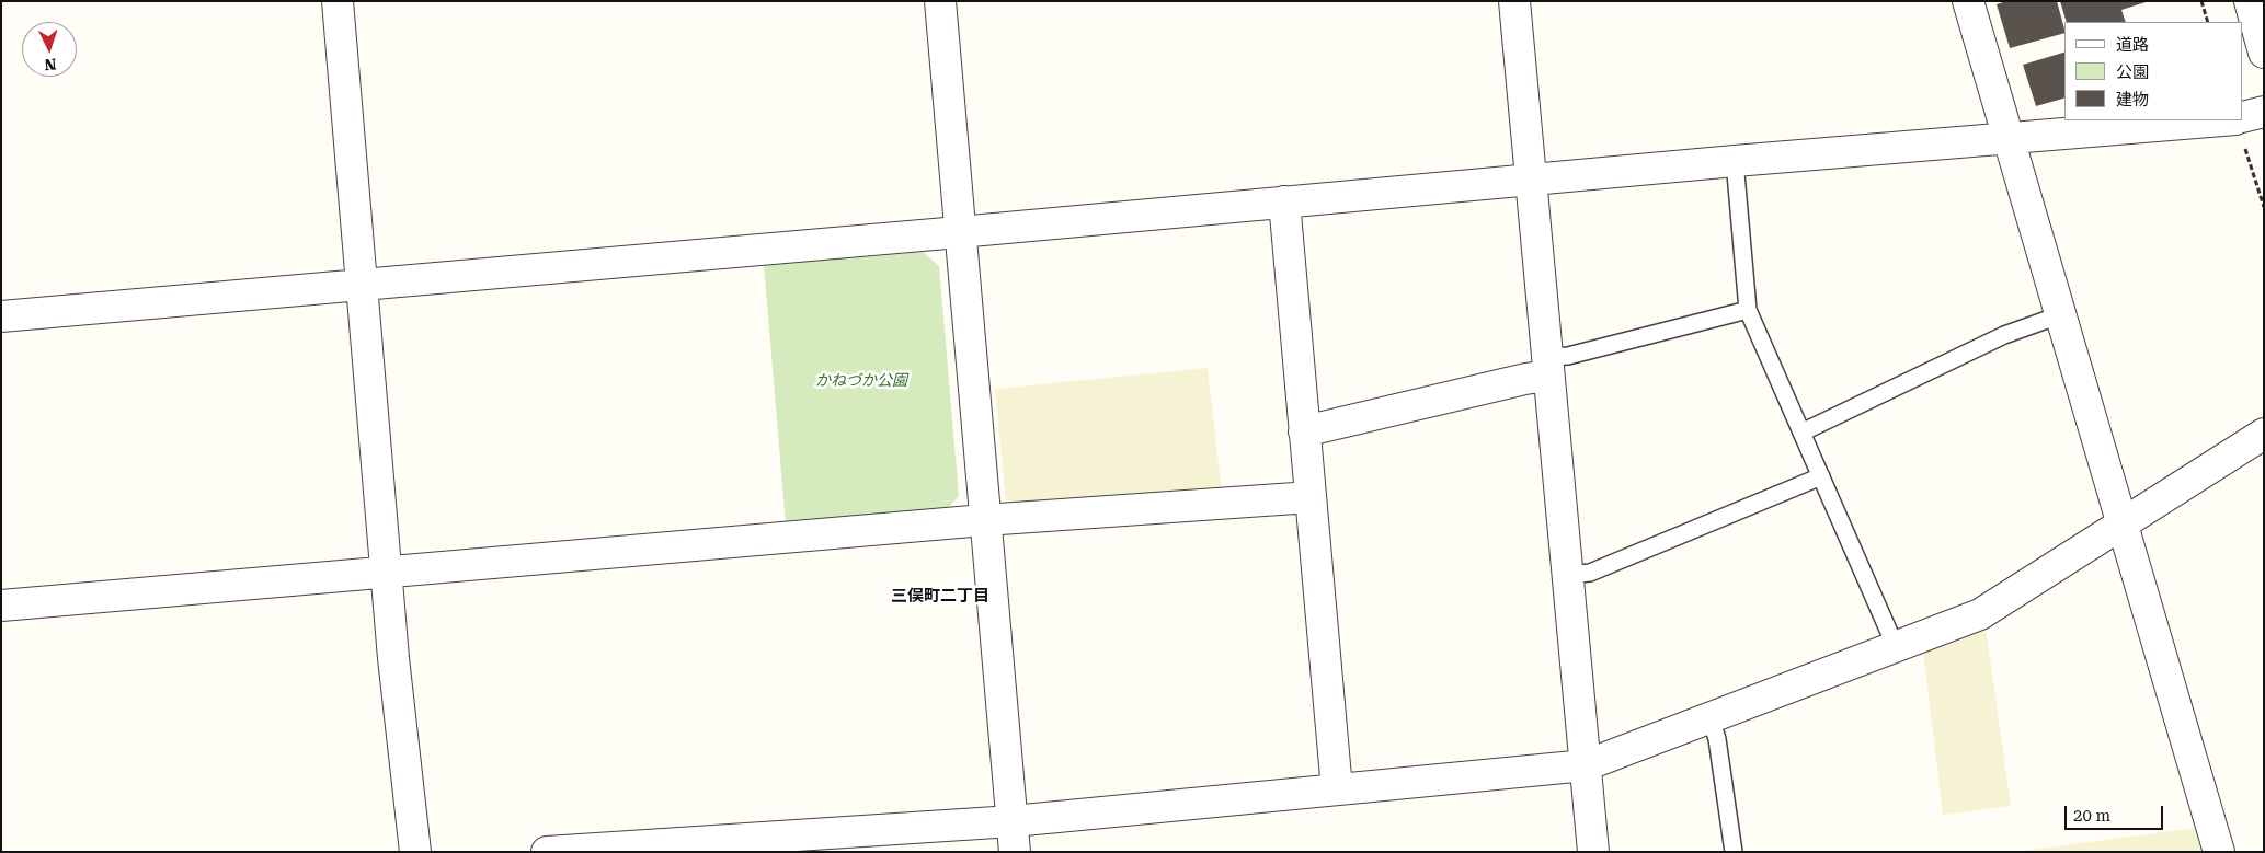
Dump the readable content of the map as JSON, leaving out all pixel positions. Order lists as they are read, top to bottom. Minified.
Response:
{"districts":["三俣町二丁目"],"parks":["かねづか公園"],"legend":["道路","公園","建物"],"scale_bar":"20 m","north":"bottom"}
